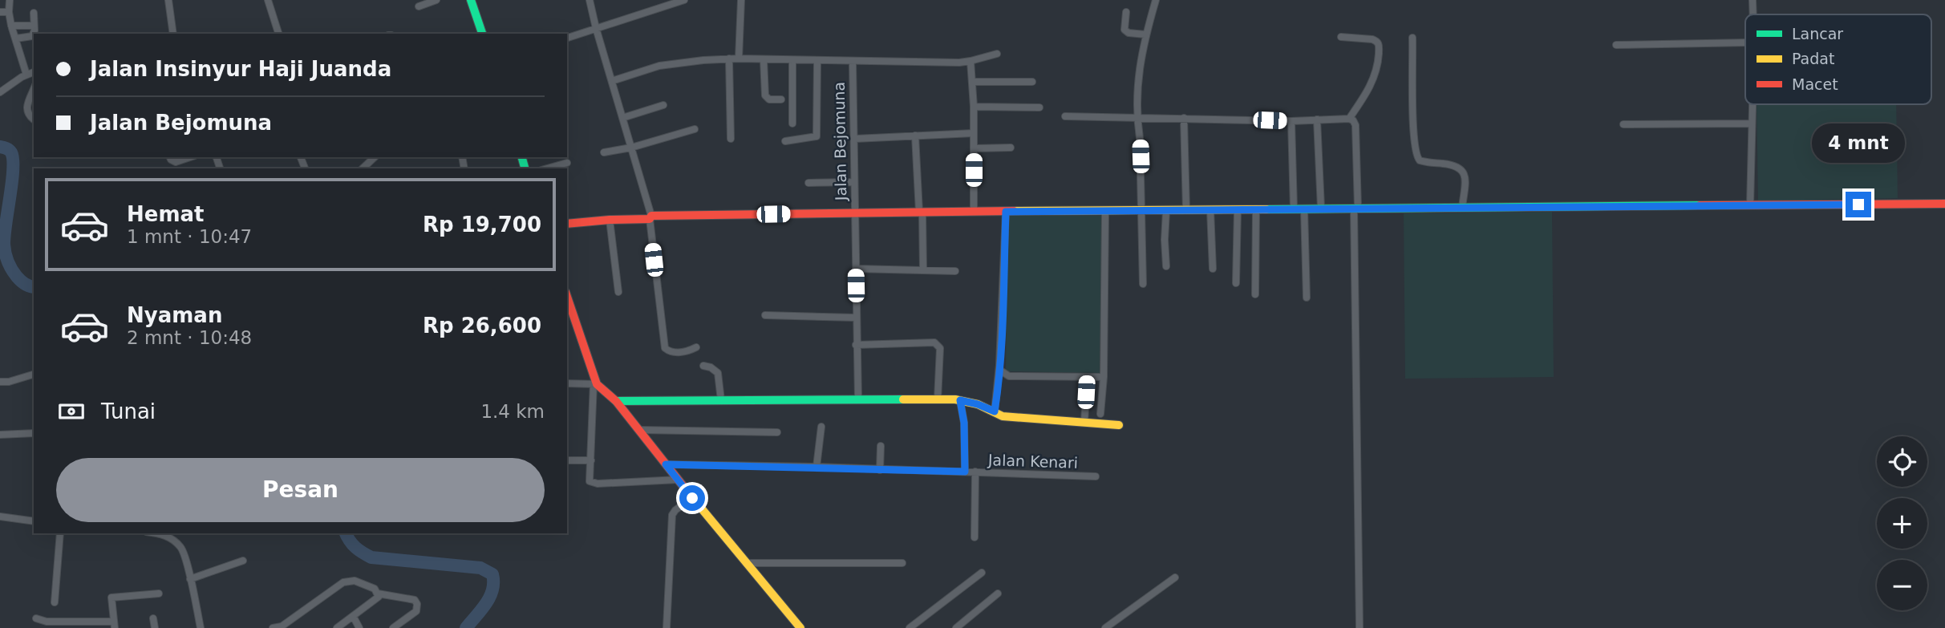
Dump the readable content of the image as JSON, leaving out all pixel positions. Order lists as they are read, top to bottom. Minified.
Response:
{"streets":{"street":["Jalan Bejomuna","Jalan Kenari"]},"legend":["Lancar","Padat","Macet"],"page":{"banner":["Jalan Insinyur Haji Juanda","Jalan Bejomuna"],"bubble":"4 mnt","list":[{"name":"Hemat","note":"1 mnt · 10:47","value":"Rp 19,700"},{"name":"Nyaman","note":"2 mnt · 10:48","value":"Rp 26,600"}],"pay":["Tunai","1.4 km"],"map_buttons":["+","−"],"buttons":"Pesan"}}
